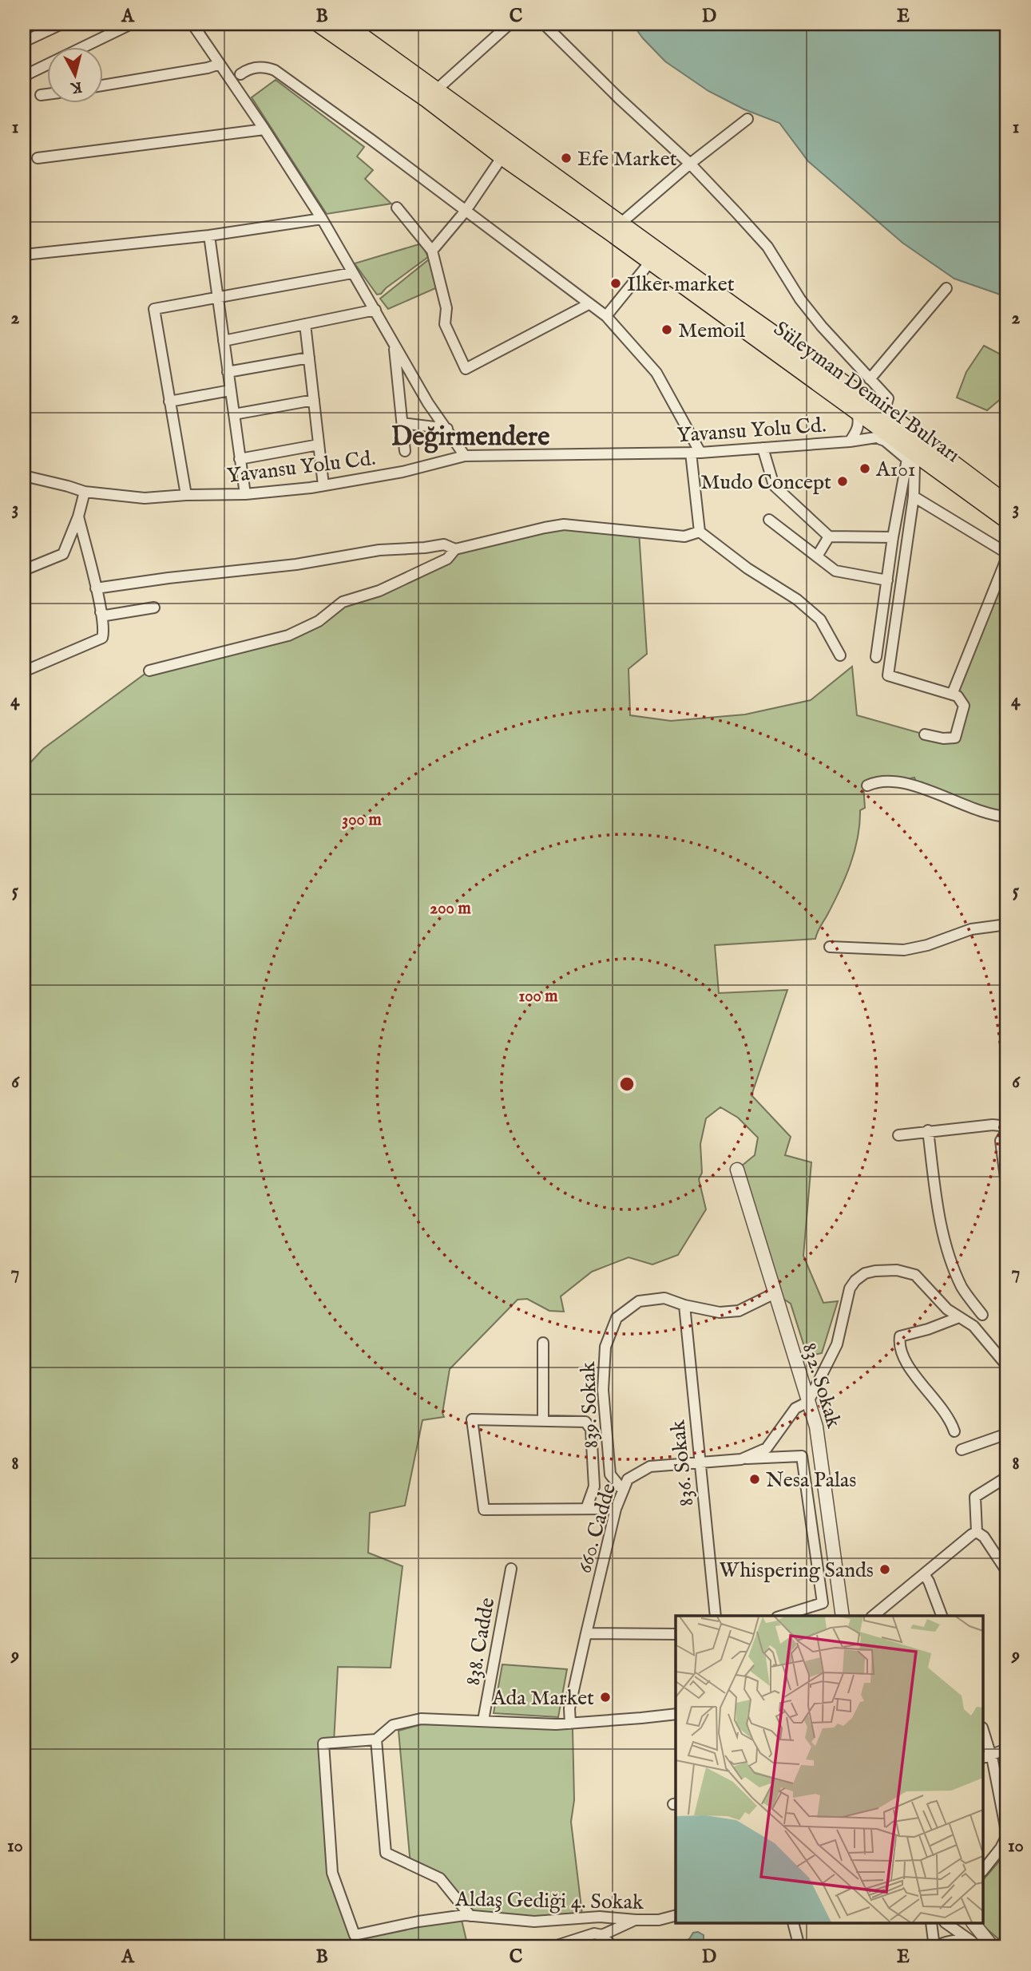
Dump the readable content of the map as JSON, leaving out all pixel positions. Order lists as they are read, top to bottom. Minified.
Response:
{"streets":{"highway":["Süleyman Demirel Bulvarı"],"street":["Yavansu Yolu Cd.","832. Sokak","839. Sokak","836. Sokak","660. Cadde","838. Cadde","Aldaş Gediği 4. Sokak"]},"crossings":[["Süleyman Demirel Bulvarı","Yavansu Yolu Cd."],["832. Sokak","839. Sokak"],["832. Sokak","660. Cadde"],["839. Sokak","836. Sokak"],["839. Sokak","660. Cadde"],["836. Sokak","660. Cadde"]],"districts":["Değirmendere"],"places":["Efe Market","Ilker market","Memoil","A101","Mudo Concept","Nesa Palas","Whispering Sands","Ada Market"],"north":"bottom","grid":{"columns":["A","B","C","D","E"],"rows":["1","2","3","4","5","6","7","8","9","10"]},"rings":["300 m","200 m","100 m"]}
